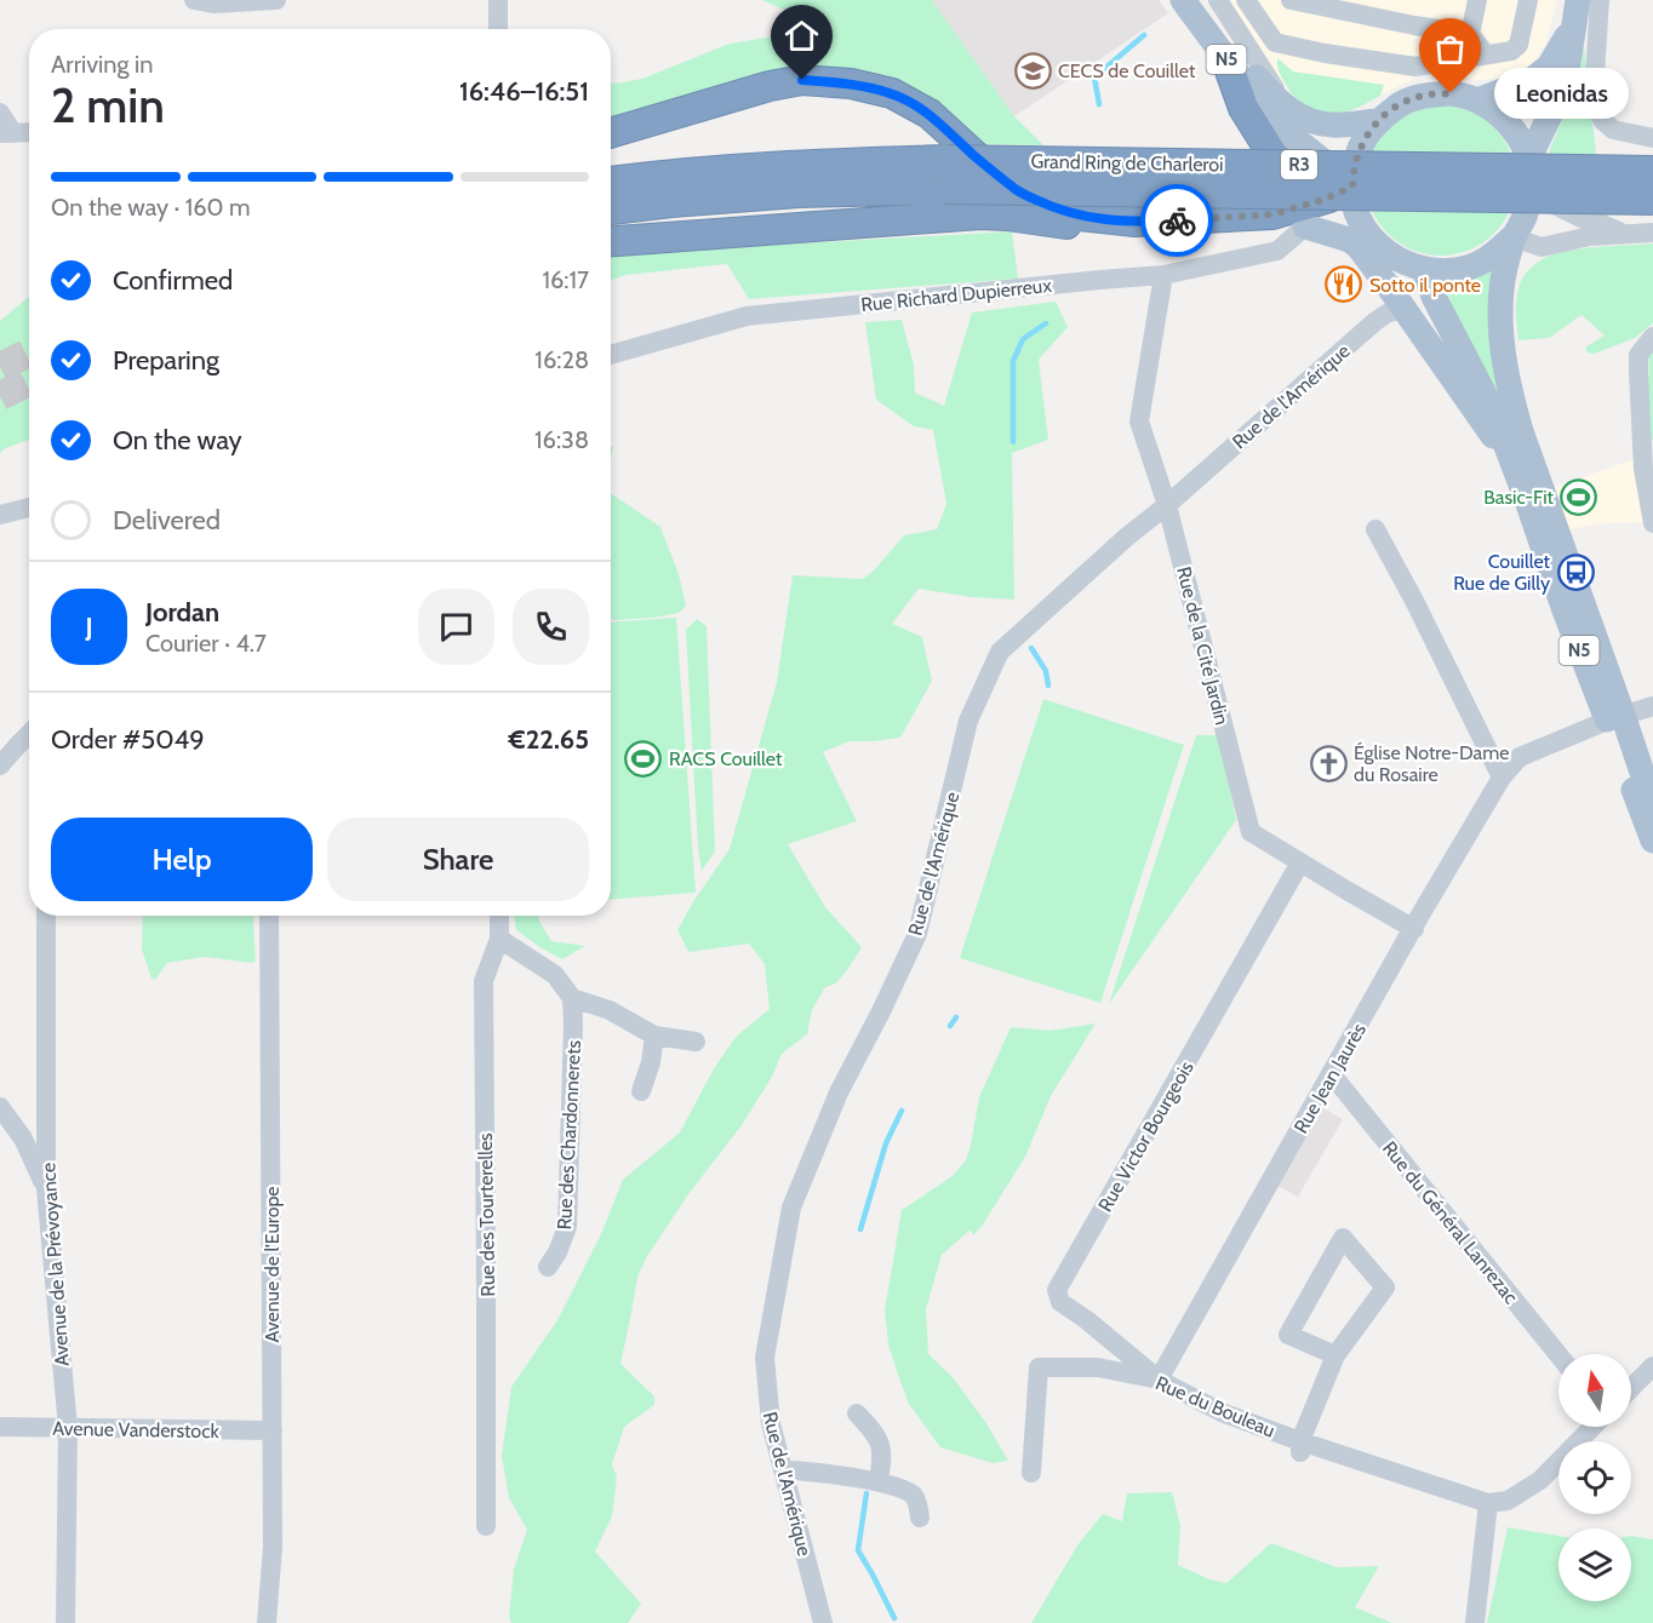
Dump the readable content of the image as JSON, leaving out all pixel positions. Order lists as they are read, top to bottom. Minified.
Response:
{"streets":{"highway":["Grand Ring de Charleroi","R3"],"main road":["N5"],"street":["Rue Richard Dupierreux","Rue de l'Amérique","Rue de la Cité Jardin","Rue Jean Jaurès","Rue des Chardonnerets","Rue Victor Bourgeois","Rue des Tourterelles","Rue du Général Lanrezac","Avenue de la Prévoyance","Avenue de l'Europe","Rue du Bouleau","Avenue Vanderstock"]},"crossings":[["N5","Rue Richard Dupierreux"],["N5","Rue de l'Amérique"],["N5","Rue Jean Jaurès"],["Rue Richard Dupierreux","Rue de la Cité Jardin"],["Rue de l'Amérique","Rue de la Cité Jardin"],["Rue de la Cité Jardin","Rue Jean Jaurès"],["Rue de la Cité Jardin","Rue Victor Bourgeois"],["Rue Jean Jaurès","Rue Victor Bourgeois"],["Rue Jean Jaurès","Rue du Général Lanrezac"],["Rue Jean Jaurès","Rue du Bouleau"],["Rue Victor Bourgeois","Rue du Bouleau"],["Avenue de la Prévoyance","Avenue Vanderstock"],["Avenue de l'Europe","Avenue Vanderstock"]],"places":{"school or university":["CECS de Couillet"],"other":["Leonidas"],"restaurant":["Sotto il ponte"],"sports":["Basic-Fit","RACS Couillet"],"bus stop":["Couillet Rue de Gilly"],"church":["Église Notre-Dame du Rosaire"]},"north":"top","page":{"heading":["2 min","Arriving in","16:46–16:51"],"panel":["Jordan","Courier · 4.7","Order #5049","€22.65"],"bubble":"Leonidas","bar":"On the way · 160 m","list":[["Confirmed","16:17"],["Preparing","16:28"],["On the way","16:38"],"Delivered"],"round":"J","buttons":["Help","Share"]}}
